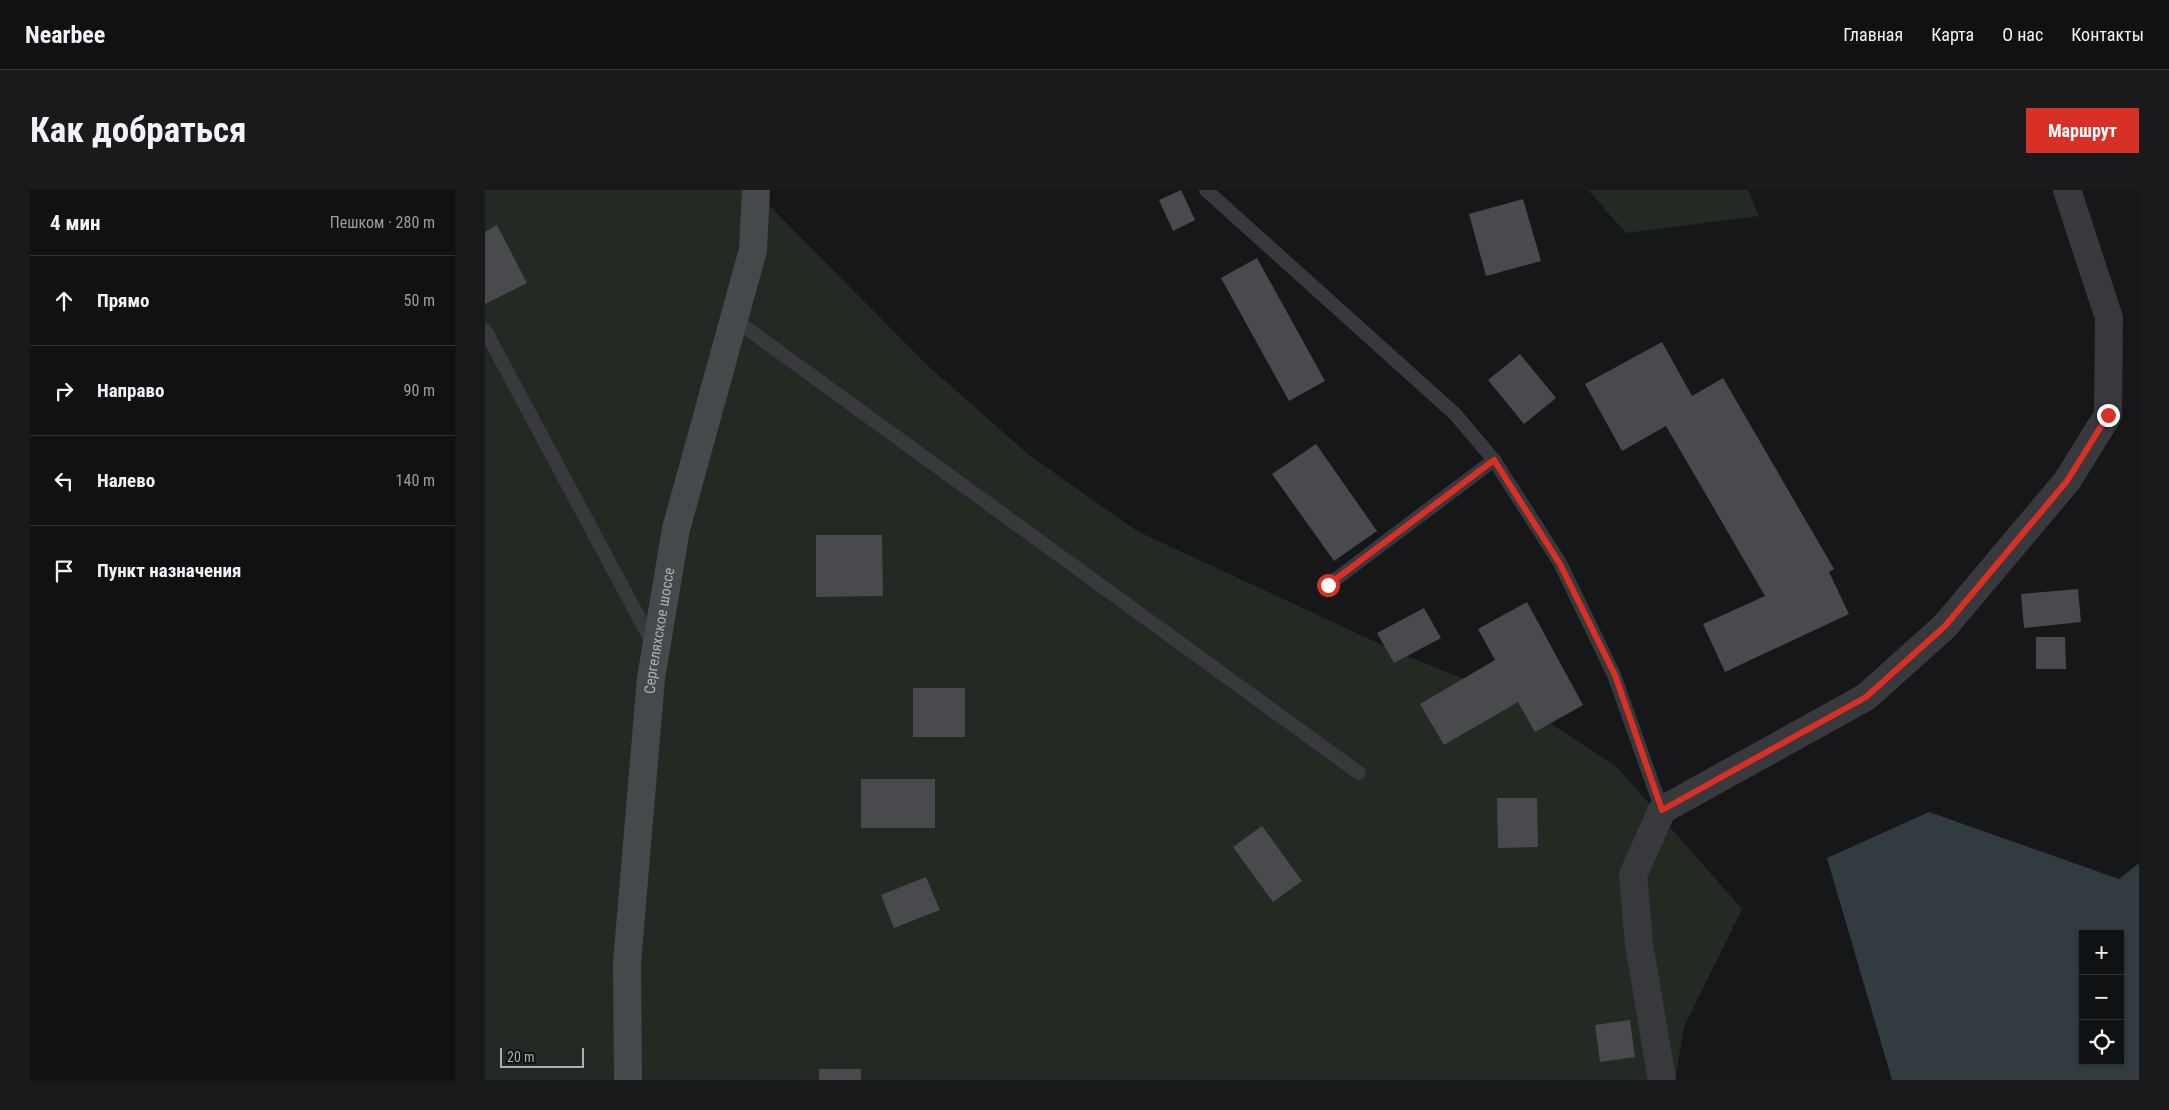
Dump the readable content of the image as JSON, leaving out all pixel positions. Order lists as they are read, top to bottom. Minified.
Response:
{"streets":{"main road":["Сергеляхское шоссе"]},"scale_bar":"20 m","page":{"header":"Nearbee","nav":["Главная","Карта","О нас","Контакты"],"buttons":"Маршрут","title":"Как добраться","heading":["4 мин","Пешком · 280 m"],"list":[["Прямо","50 m"],["Направо","90 m"],["Налево","140 m"],"Пункт назначения"],"map_buttons":["+","−"],"scale":"20 m"}}
